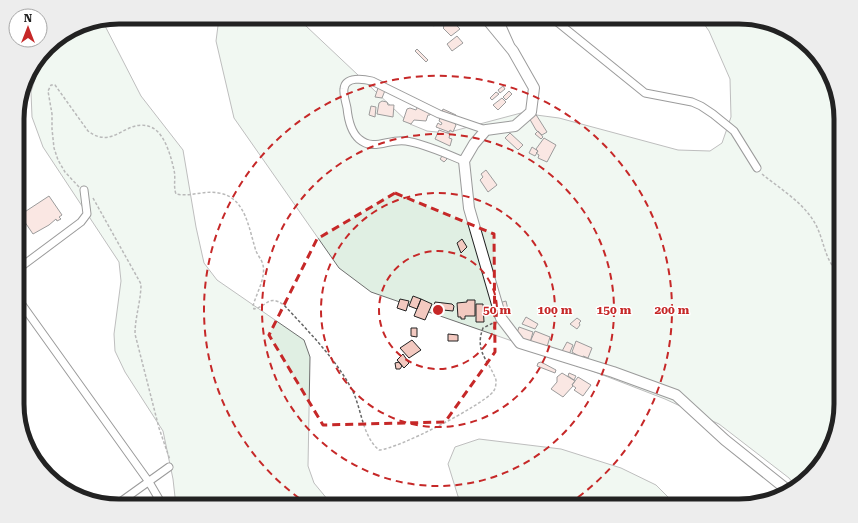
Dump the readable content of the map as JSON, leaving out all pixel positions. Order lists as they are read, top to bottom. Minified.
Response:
{"north":"top","rings":["50 m","100 m","150 m","200 m"]}
